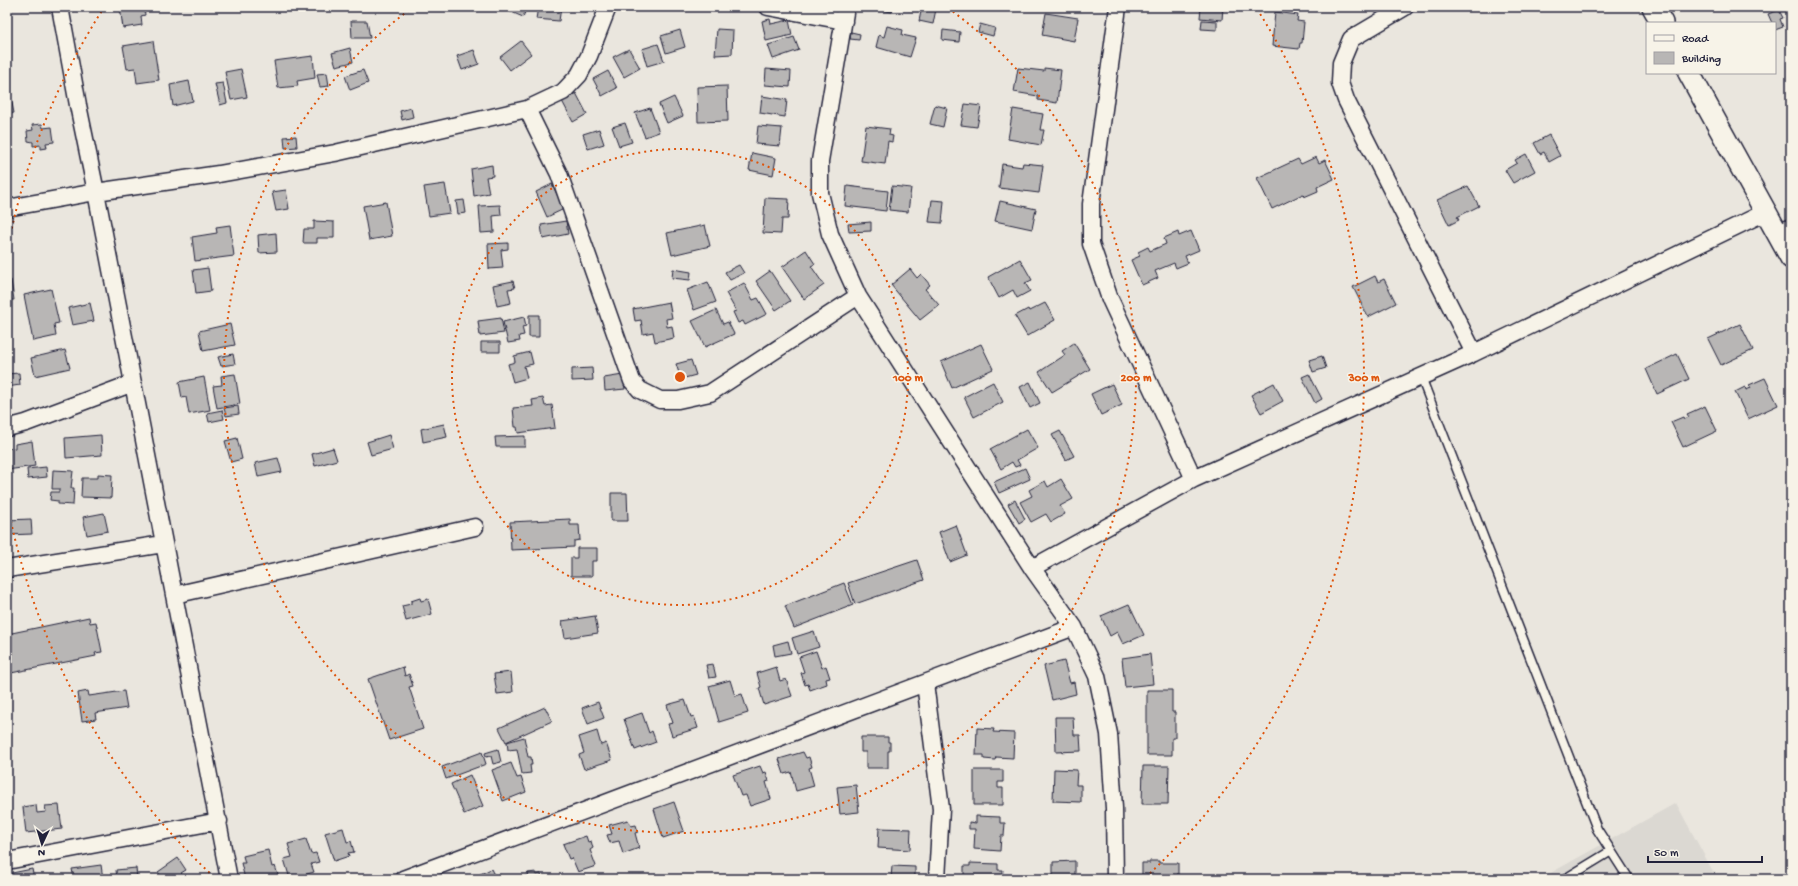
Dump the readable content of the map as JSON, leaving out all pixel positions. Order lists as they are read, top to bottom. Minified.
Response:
{"legend":["Road","Building"],"scale_bar":"50 m","north":"bottom","rings":["100 m","200 m","300 m"]}
